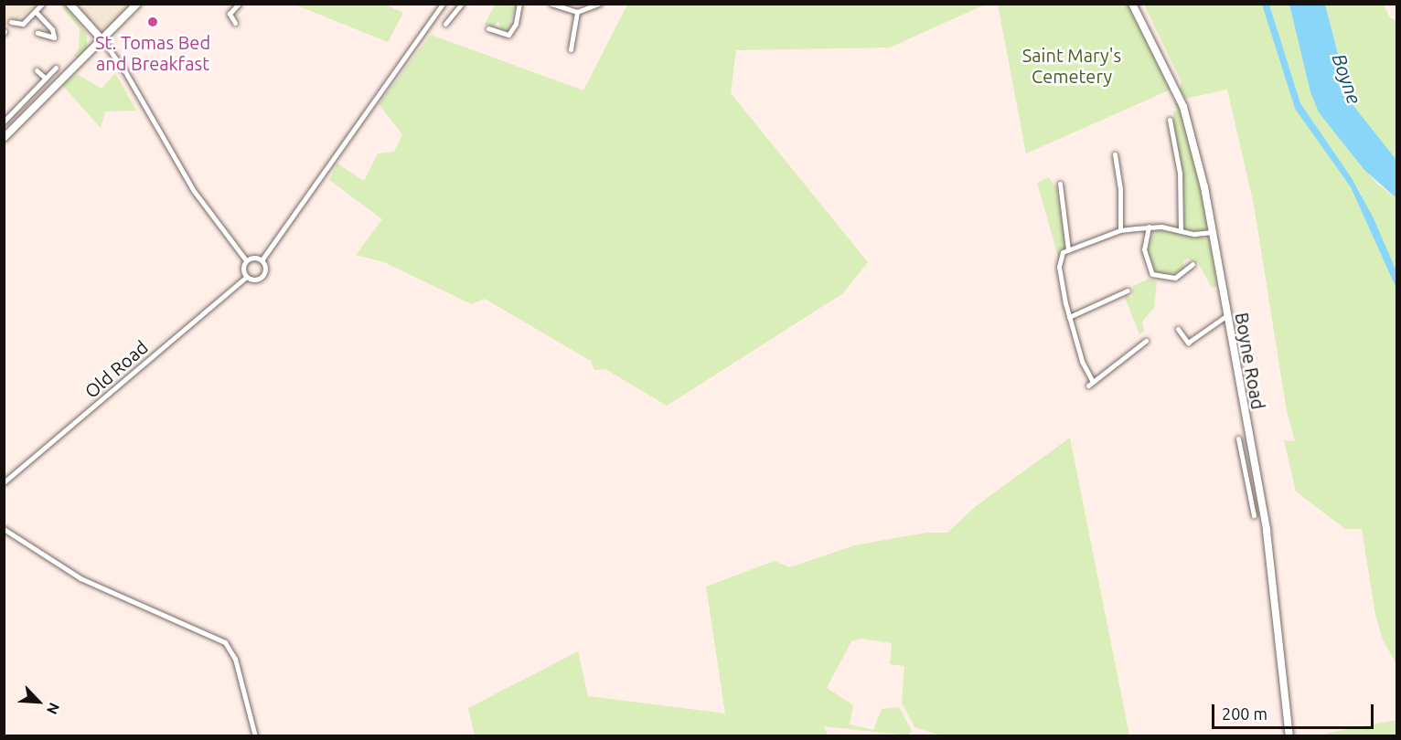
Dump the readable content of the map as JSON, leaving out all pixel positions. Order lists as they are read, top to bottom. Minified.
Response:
{"streets":{"street":["Boyne Road","Old Road"]},"water":["Boyne"],"parks":["Saint Mary's Cemetery"],"places":["St. Tomas Bed and Breakfast"],"scale_bar":"200 m","north":"bottom right"}
